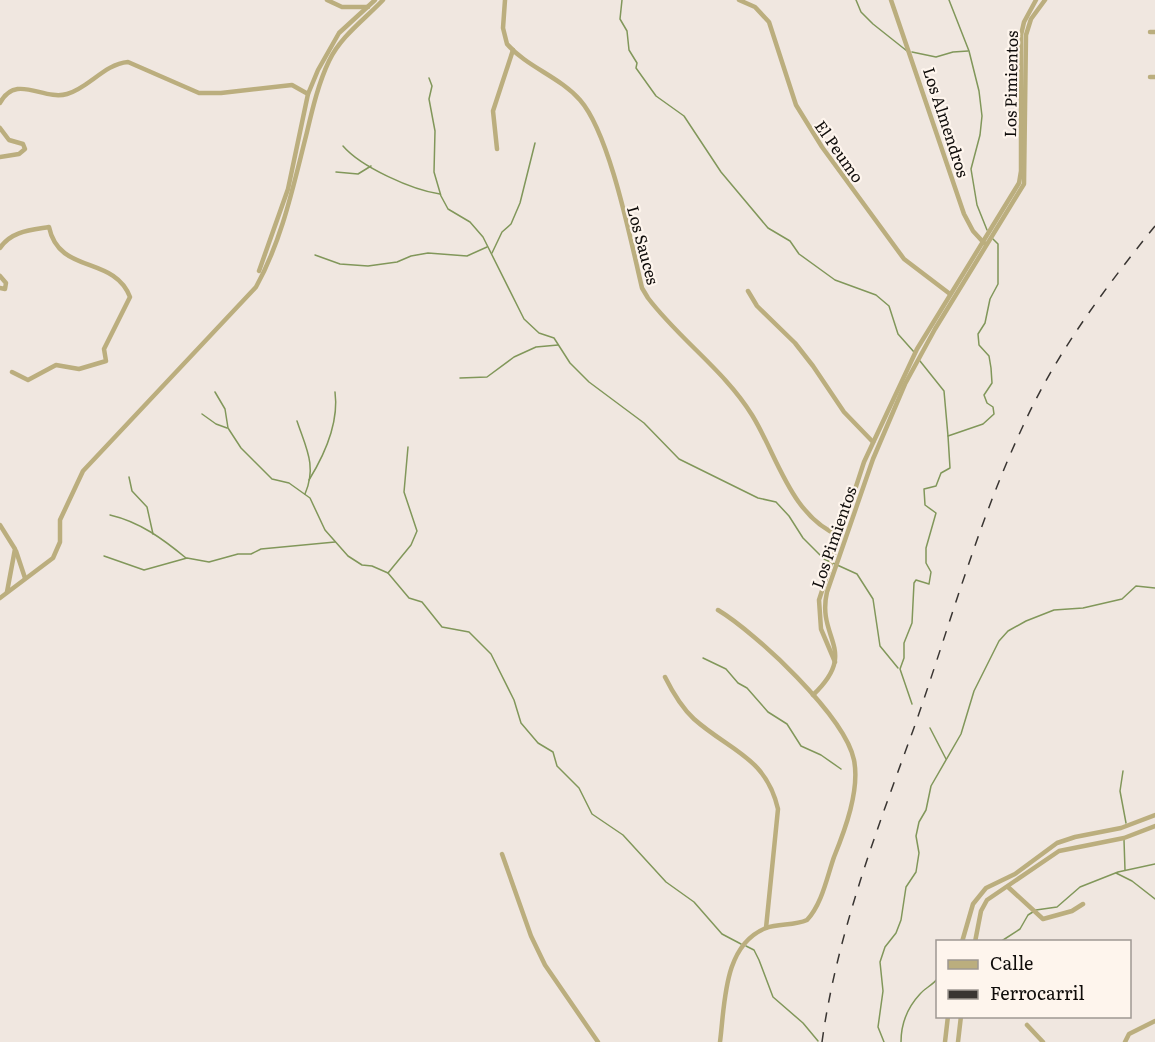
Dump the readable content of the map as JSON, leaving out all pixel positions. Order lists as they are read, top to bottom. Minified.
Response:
{"streets":{"street":["Los Pimientos","Los Almendros","El Peumo","Los Sauces"]},"crossings":[["Los Pimientos","Los Almendros"],["Los Pimientos","El Peumo"],["Los Pimientos","Los Sauces"]],"legend":["Calle","Ferrocarril"]}
